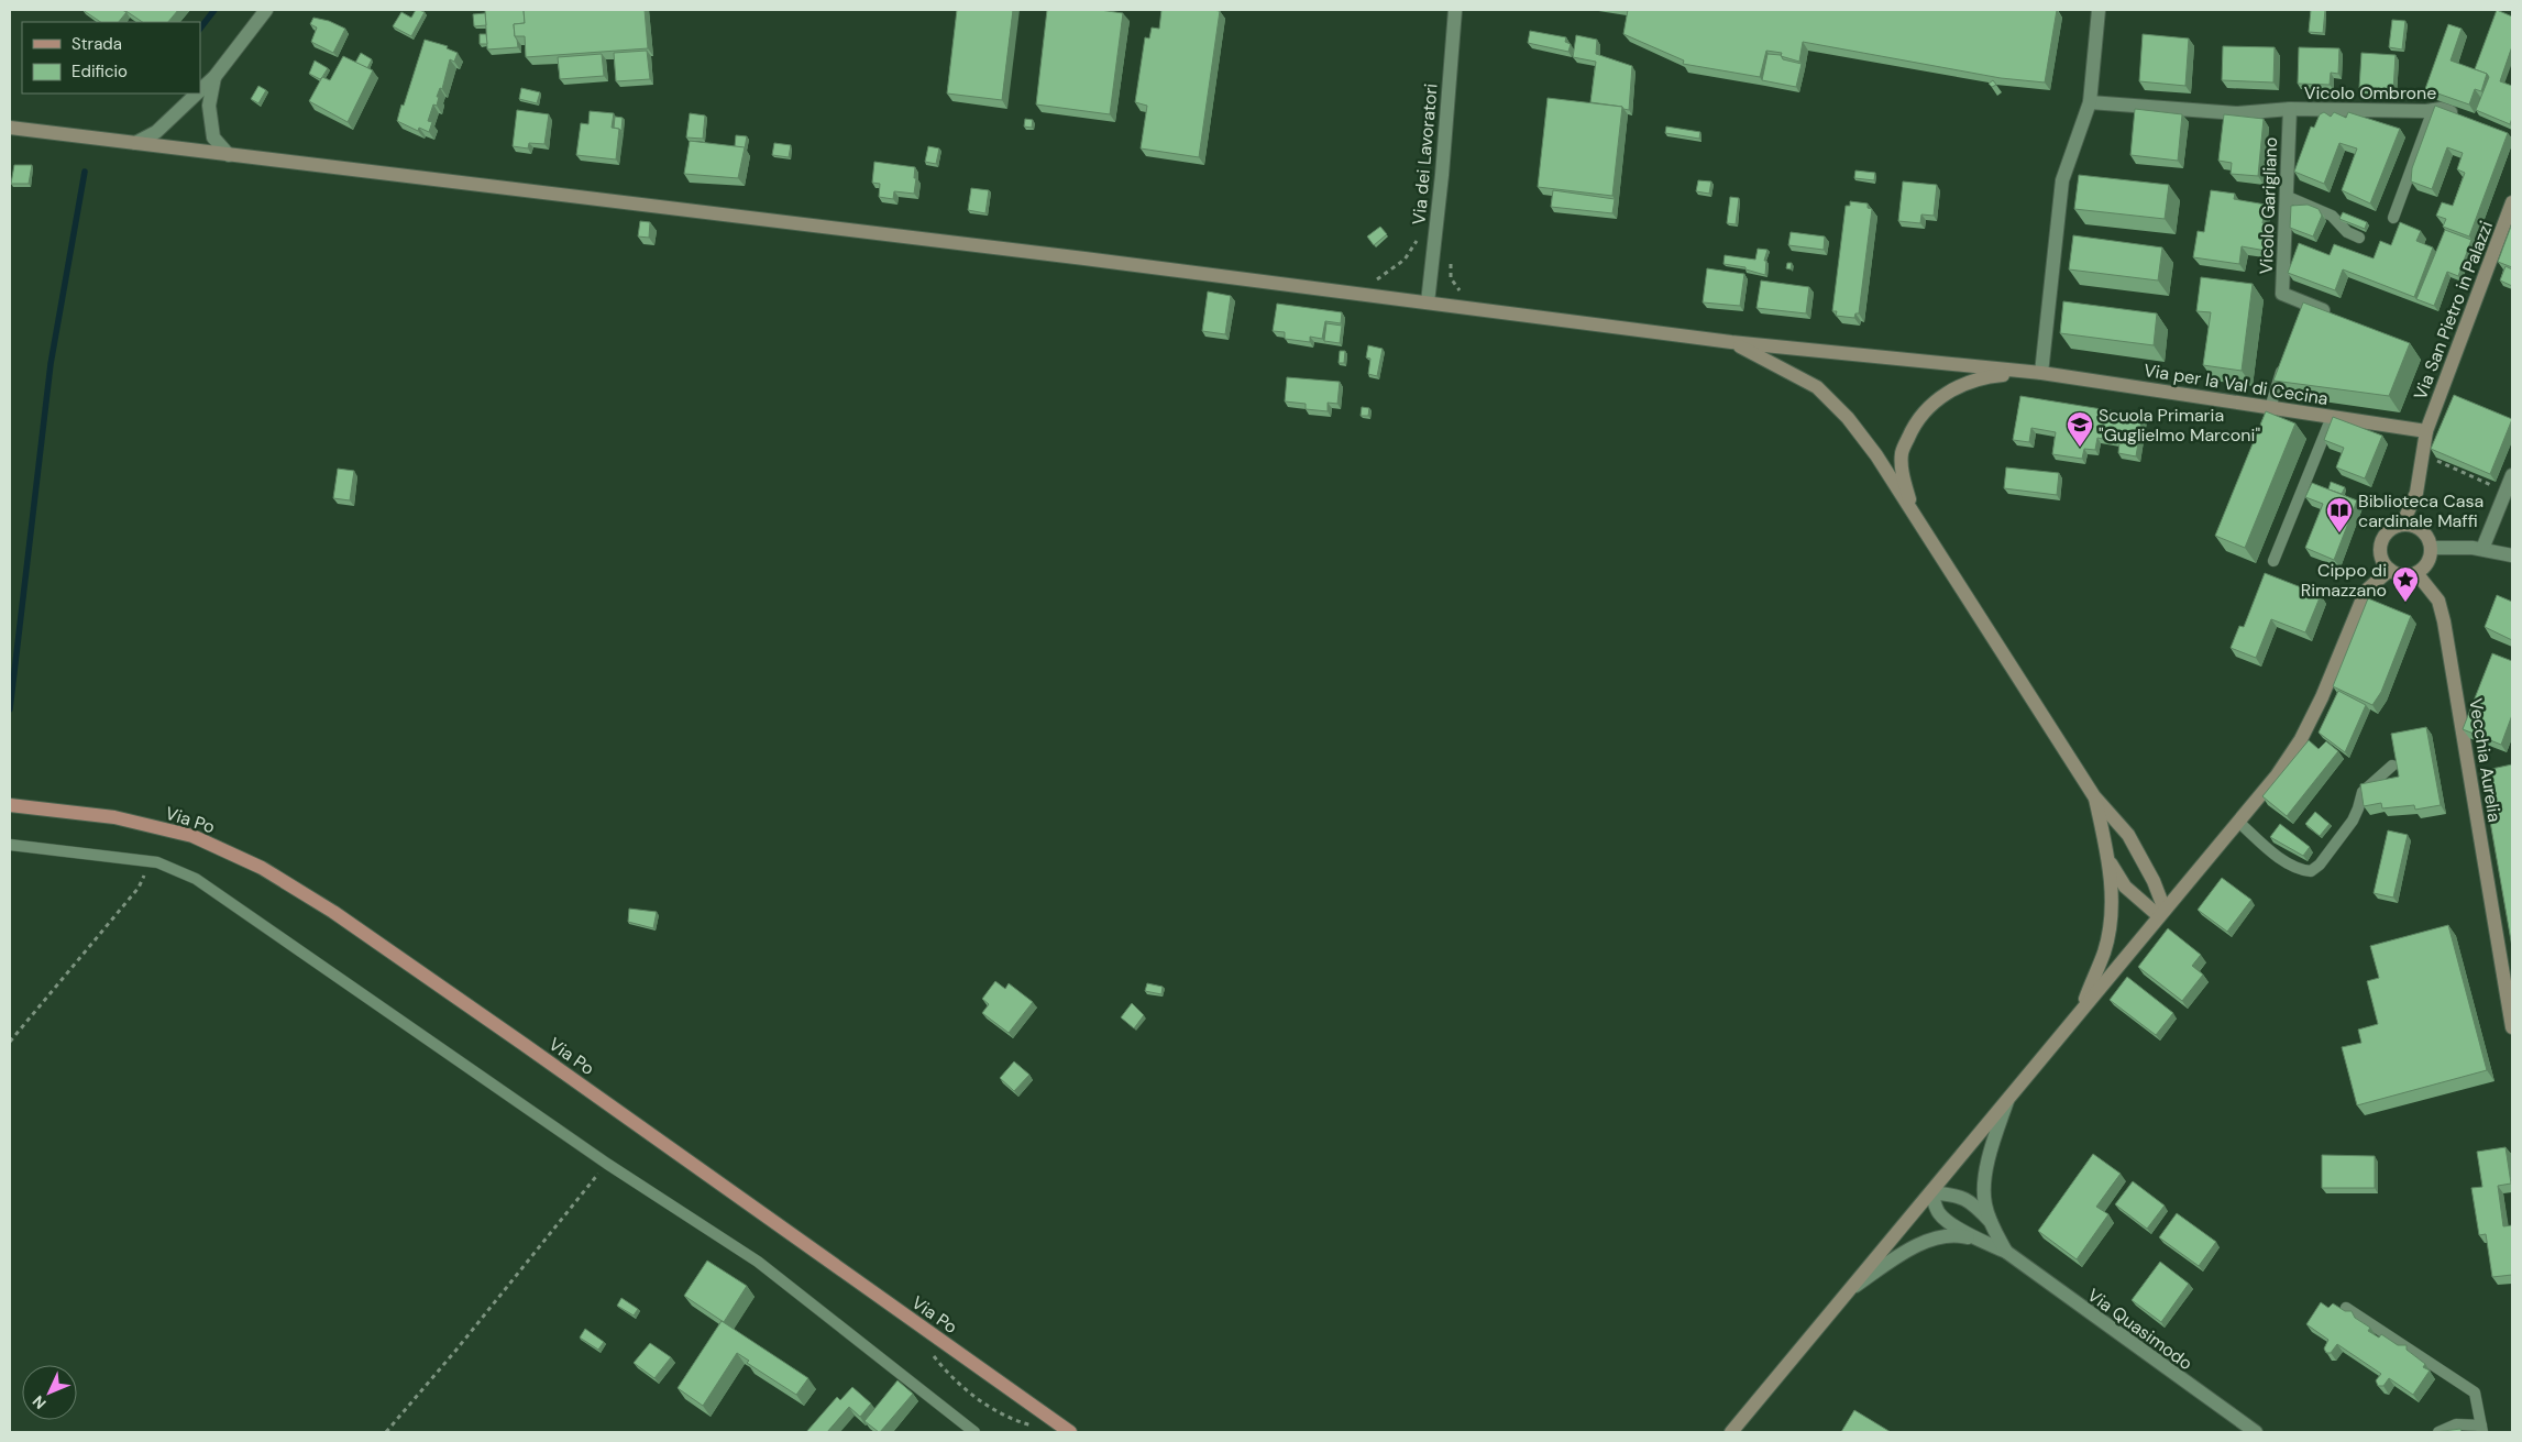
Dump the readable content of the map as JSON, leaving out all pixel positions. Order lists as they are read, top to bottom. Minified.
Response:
{"streets":{"main road":["Via San Pietro in Palazzi","Via per la Val di Cecina","Vecchia Aurelia","Via Po"],"street":["Vicolo Ombrone","Via dei Lavoratori","Vicolo Garigliano","Via Quasimodo"]},"crossings":[["Vicolo Ombrone","Vicolo Garigliano"],["Via San Pietro in Palazzi","Via per la Val di Cecina"]],"places":{"school or university":["Scuola Primaria \"Guglielmo Marconi\""],"library":["Biblioteca Casa cardinale Maffi"],"place":["Cippo di Rimazzano"]},"legend":["Strada","Edificio"],"north":"bottom left"}
